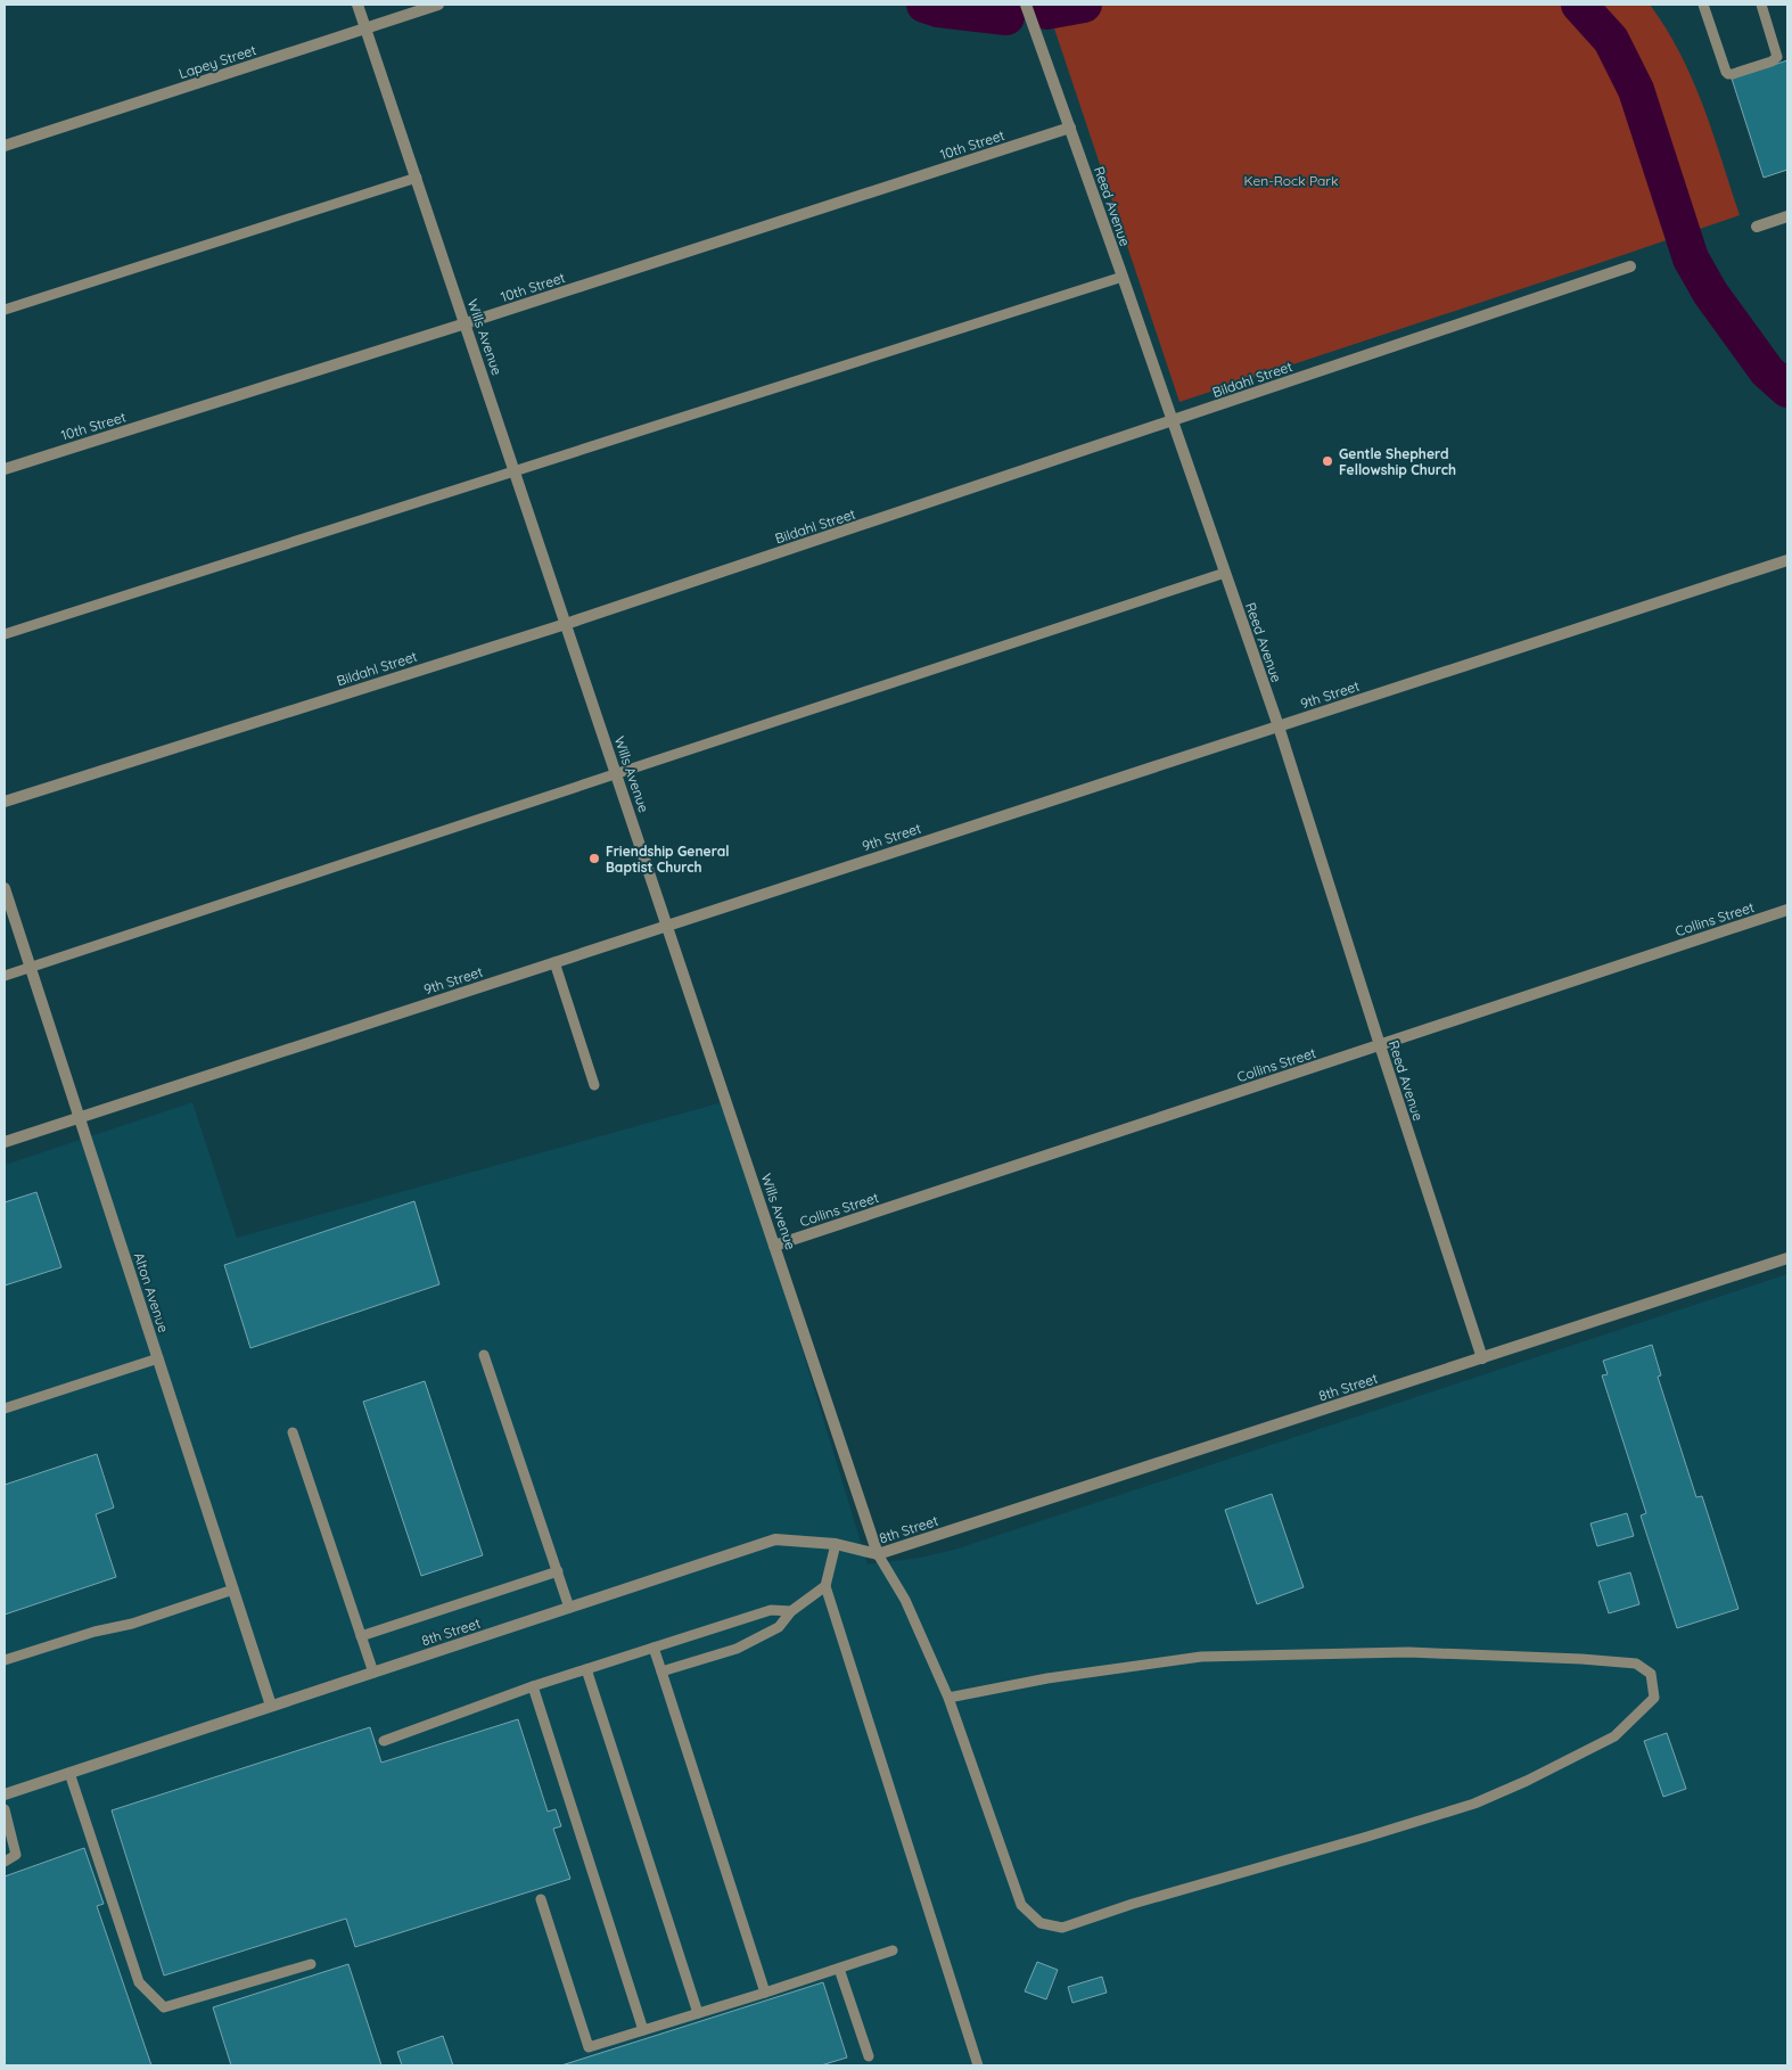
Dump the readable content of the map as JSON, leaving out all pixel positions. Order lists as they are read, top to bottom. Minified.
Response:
{"streets":{"street":["Lapey Street","10th Street","Reed Avenue","Wills Avenue","Bildahl Street","9th Street","Collins Street","Alton Avenue","8th Street"]},"crossings":[["Lapey Street","Wills Avenue"],["10th Street","Reed Avenue"],["10th Street","Wills Avenue"],["Reed Avenue","Bildahl Street"],["Reed Avenue","9th Street"],["Reed Avenue","Collins Street"],["Reed Avenue","8th Street"],["Wills Avenue","Bildahl Street"],["Wills Avenue","9th Street"],["Wills Avenue","Collins Street"],["Wills Avenue","8th Street"],["9th Street","Alton Avenue"],["Alton Avenue","8th Street"]],"parks":["Ken-Rock Park"],"places":["Gentle Shepherd Fellowship Church","Friendship General Baptist Church"]}
